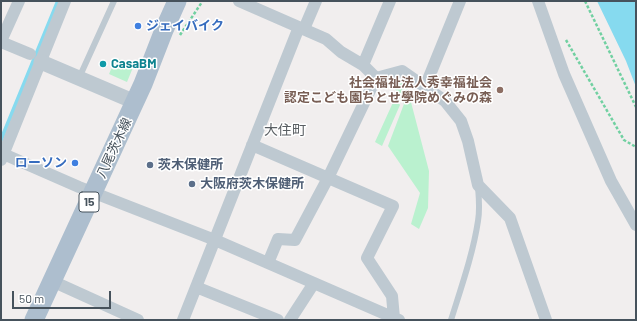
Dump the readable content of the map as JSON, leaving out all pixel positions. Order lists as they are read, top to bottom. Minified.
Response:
{"streets":{"main road":["八尾茨木線","15"]},"districts":["大住町"],"places":["ジェイバイク","CasaBM","社会福祉法人秀幸福祉会 認定こども園ちとせ學院めぐみの森","ローソン","茨木保健所","大阪府茨木保健所"],"scale_bar":"50 m"}
